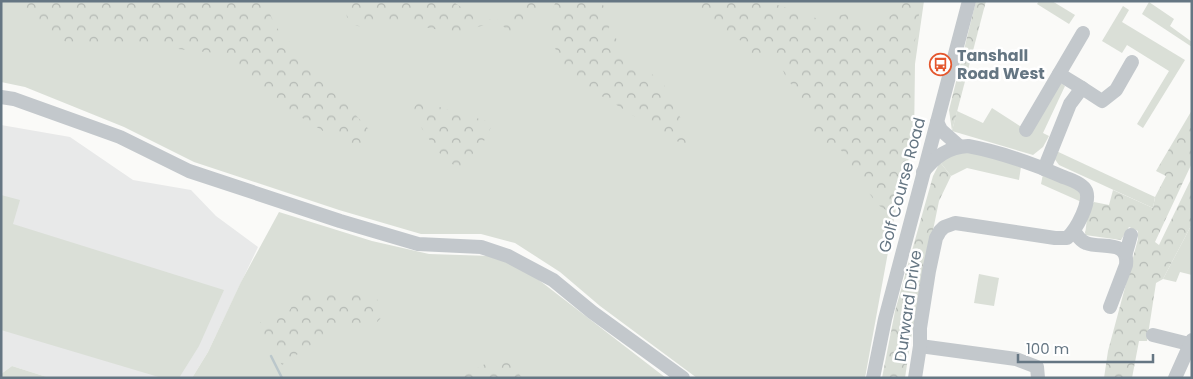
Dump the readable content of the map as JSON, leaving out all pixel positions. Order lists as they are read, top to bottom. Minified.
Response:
{"streets":{"street":["Golf Course Road","Durward Drive"]},"places":{"bus stop":["Tanshall Road West"]},"scale_bar":"100 m"}
